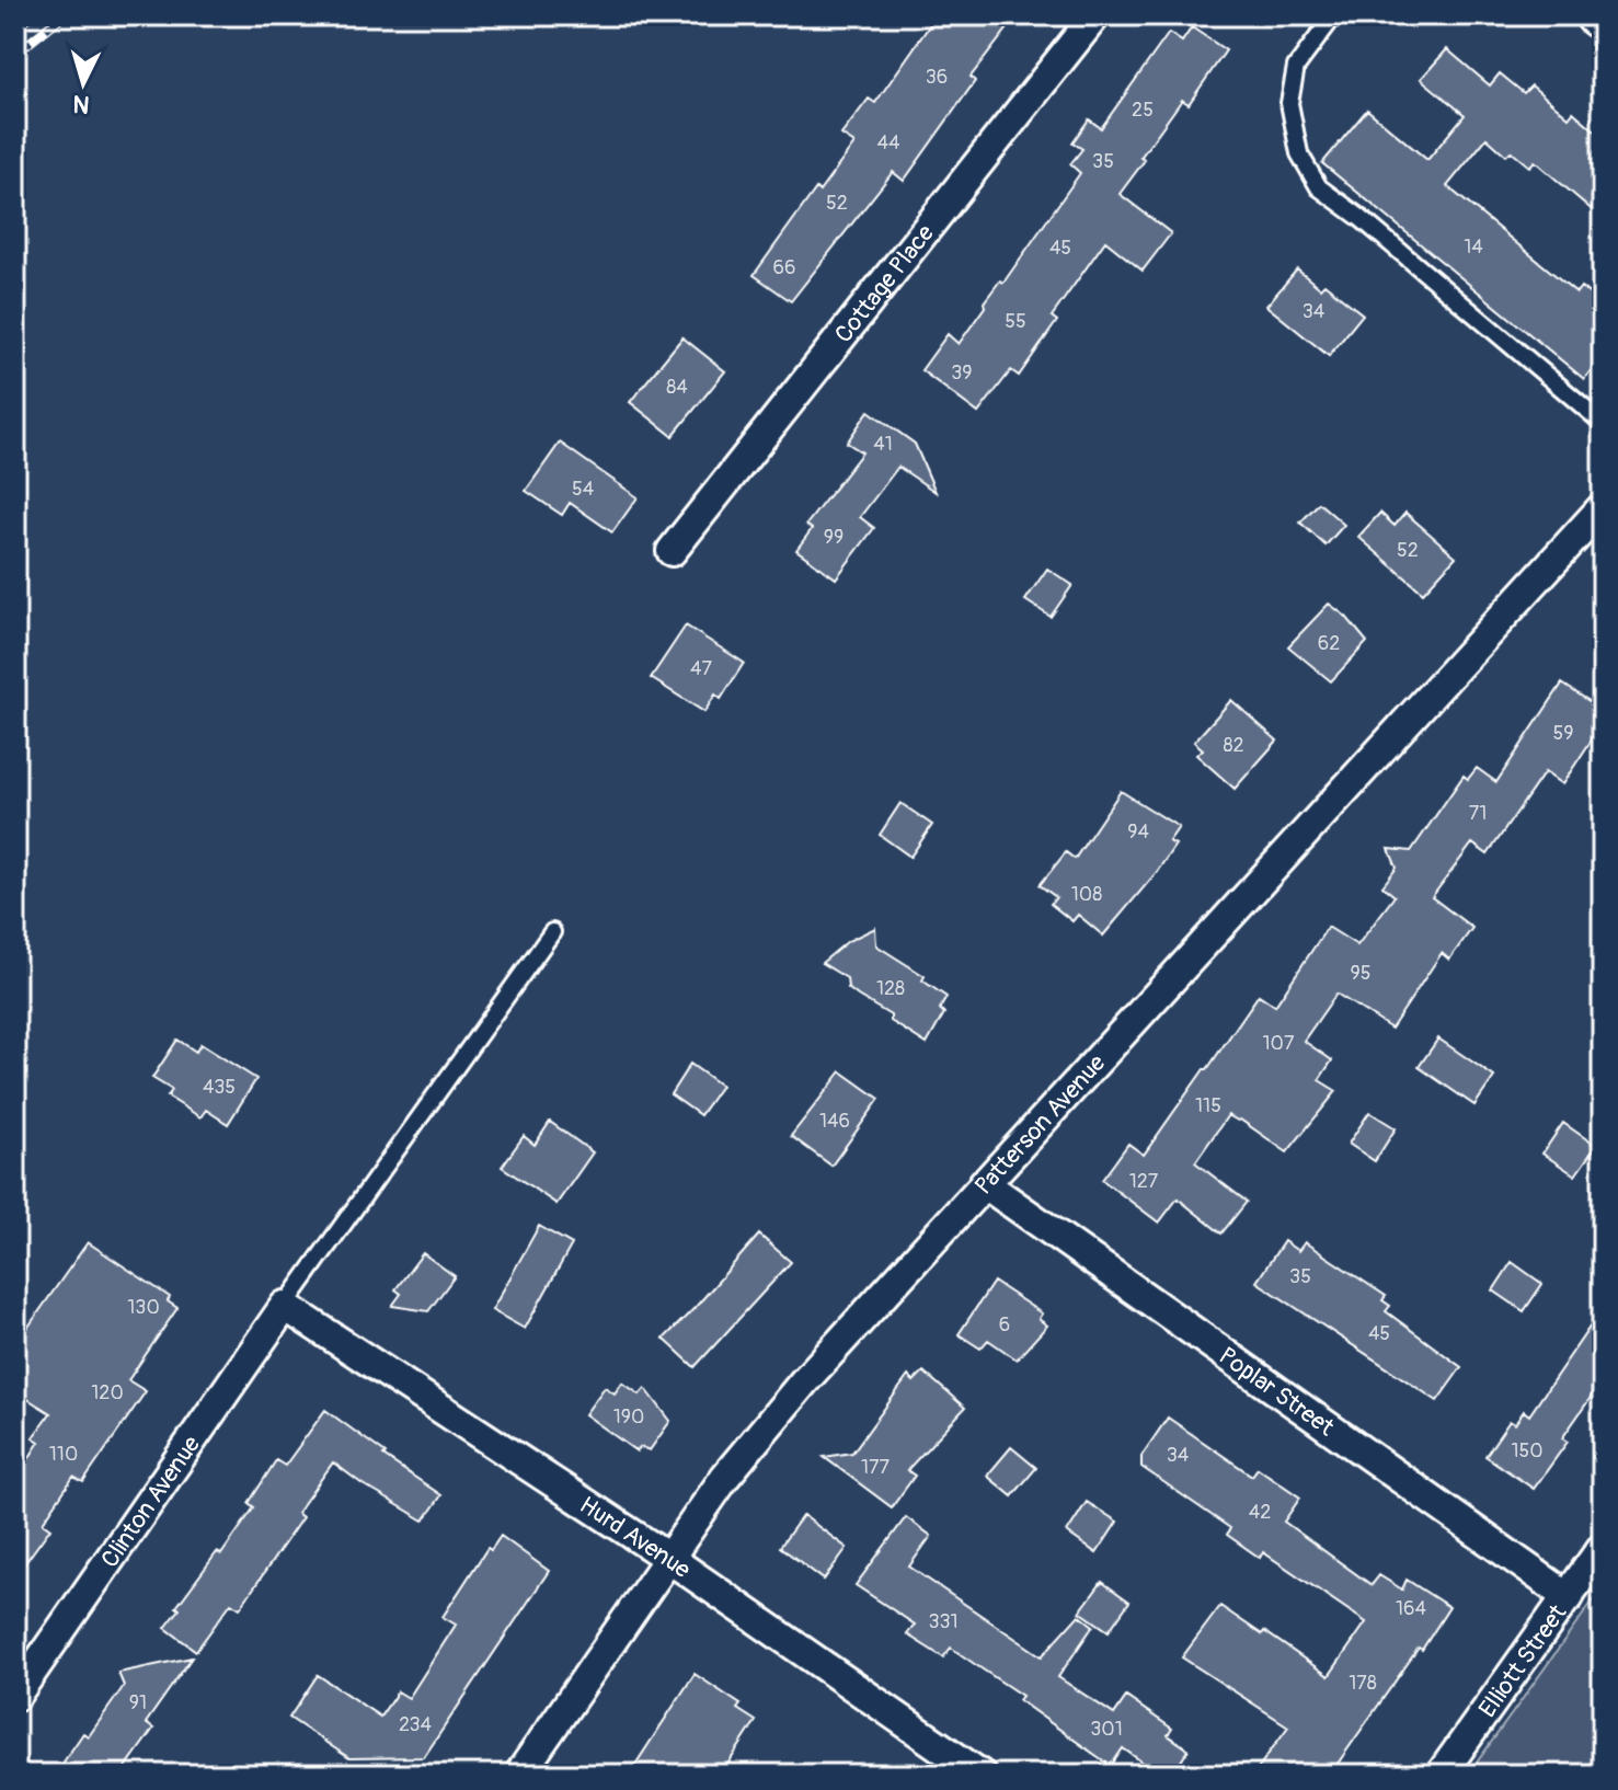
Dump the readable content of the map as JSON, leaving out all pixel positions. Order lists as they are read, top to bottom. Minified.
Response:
{"streets":{"street":["Cottage Place","Patterson Avenue","Poplar Street","Clinton Avenue","Hurd Avenue","Elliott Street"]},"crossings":[["Patterson Avenue","Poplar Street"],["Patterson Avenue","Hurd Avenue"],["Poplar Street","Elliott Street"],["Clinton Avenue","Hurd Avenue"]],"house_numbers":["36","25","44","35","52","14","45","66","34","55","39","84","41","54","99","52","62","47","59","82","71","94","108","95","128","107","435","115","146","127","35","130","6","45","120","190","150","110","34","177","42","164","331","178","91","234","301"],"north":"bottom"}
